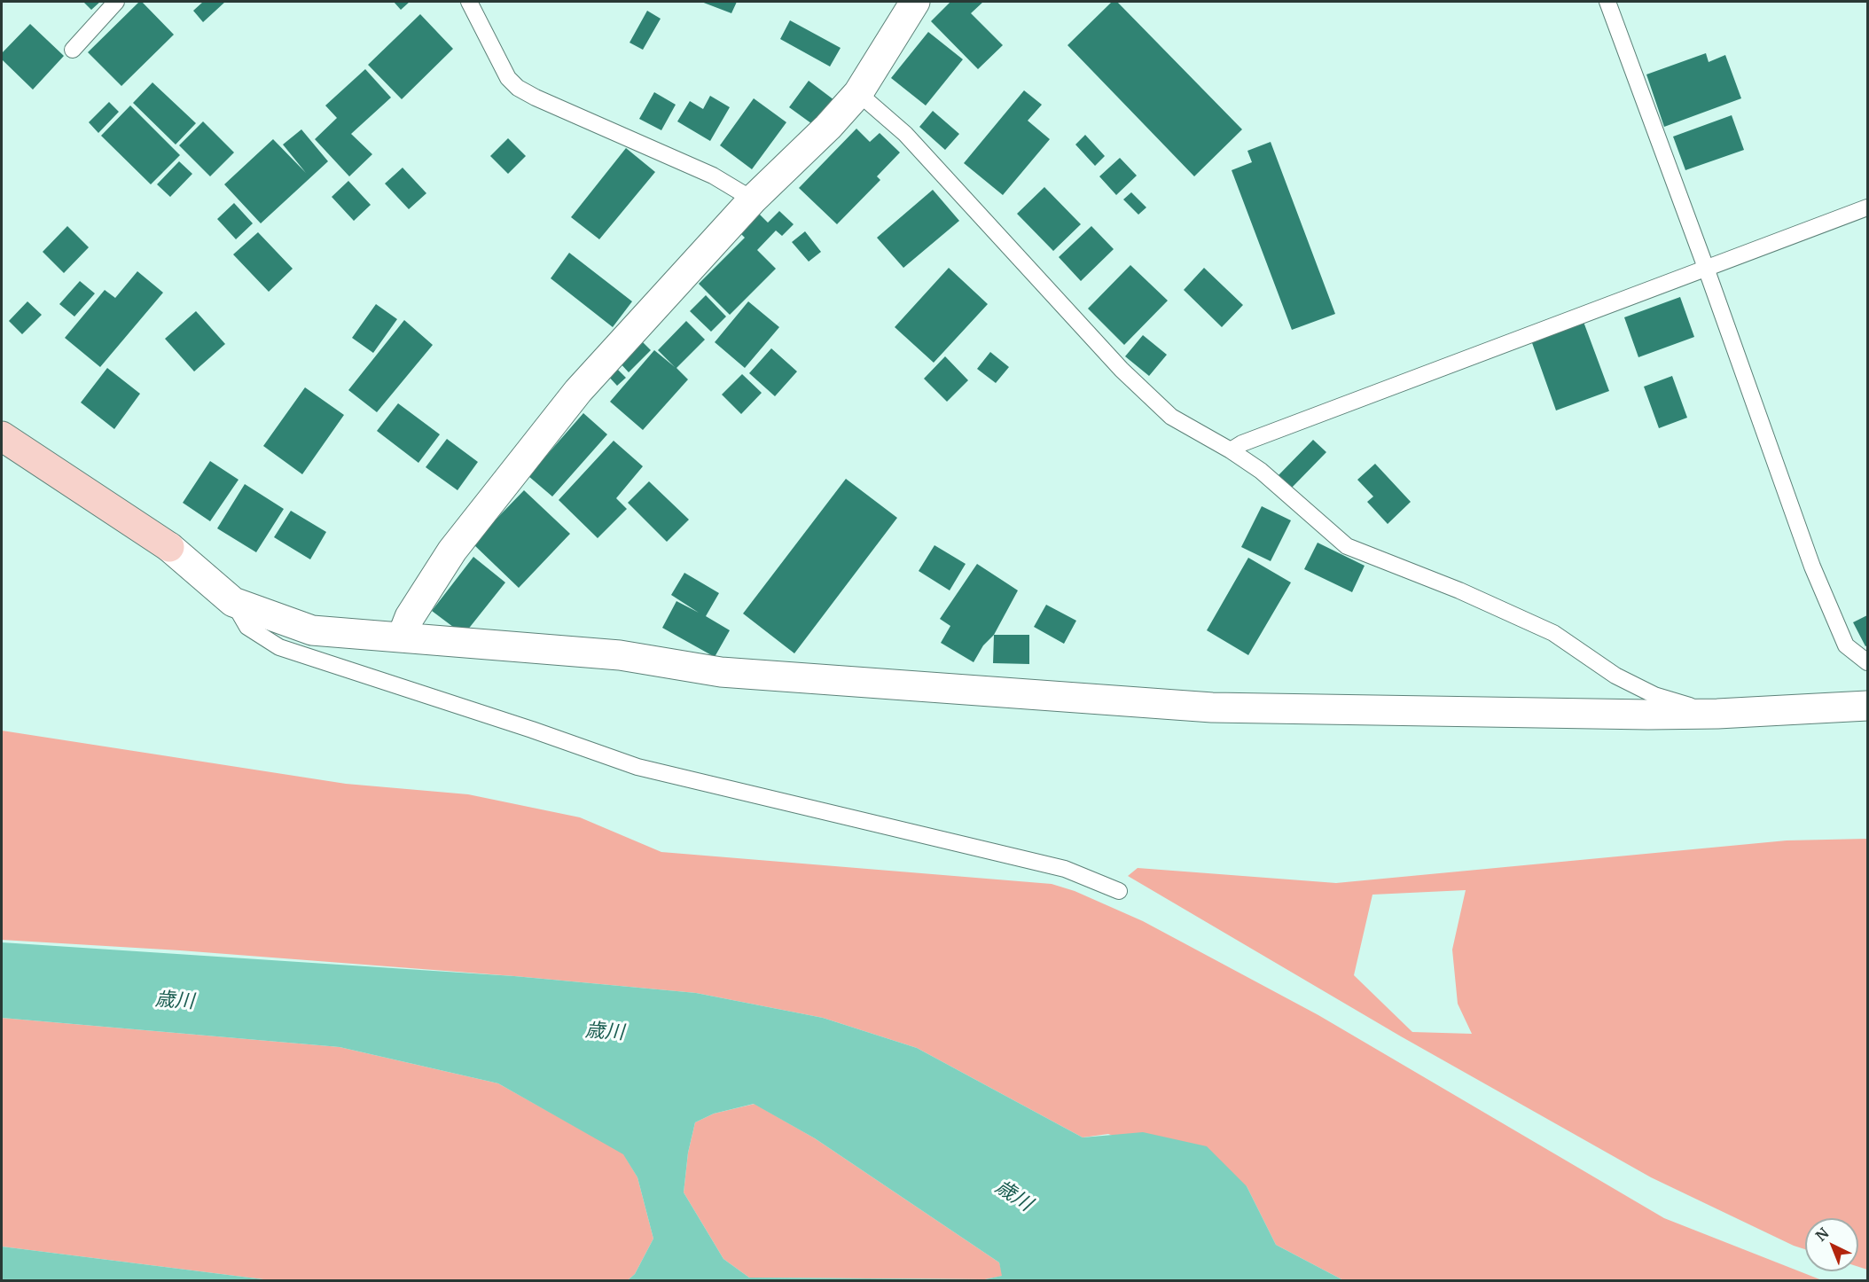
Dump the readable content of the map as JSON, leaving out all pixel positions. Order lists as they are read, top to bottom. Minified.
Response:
{"water":["歳川"],"north":"top left"}
